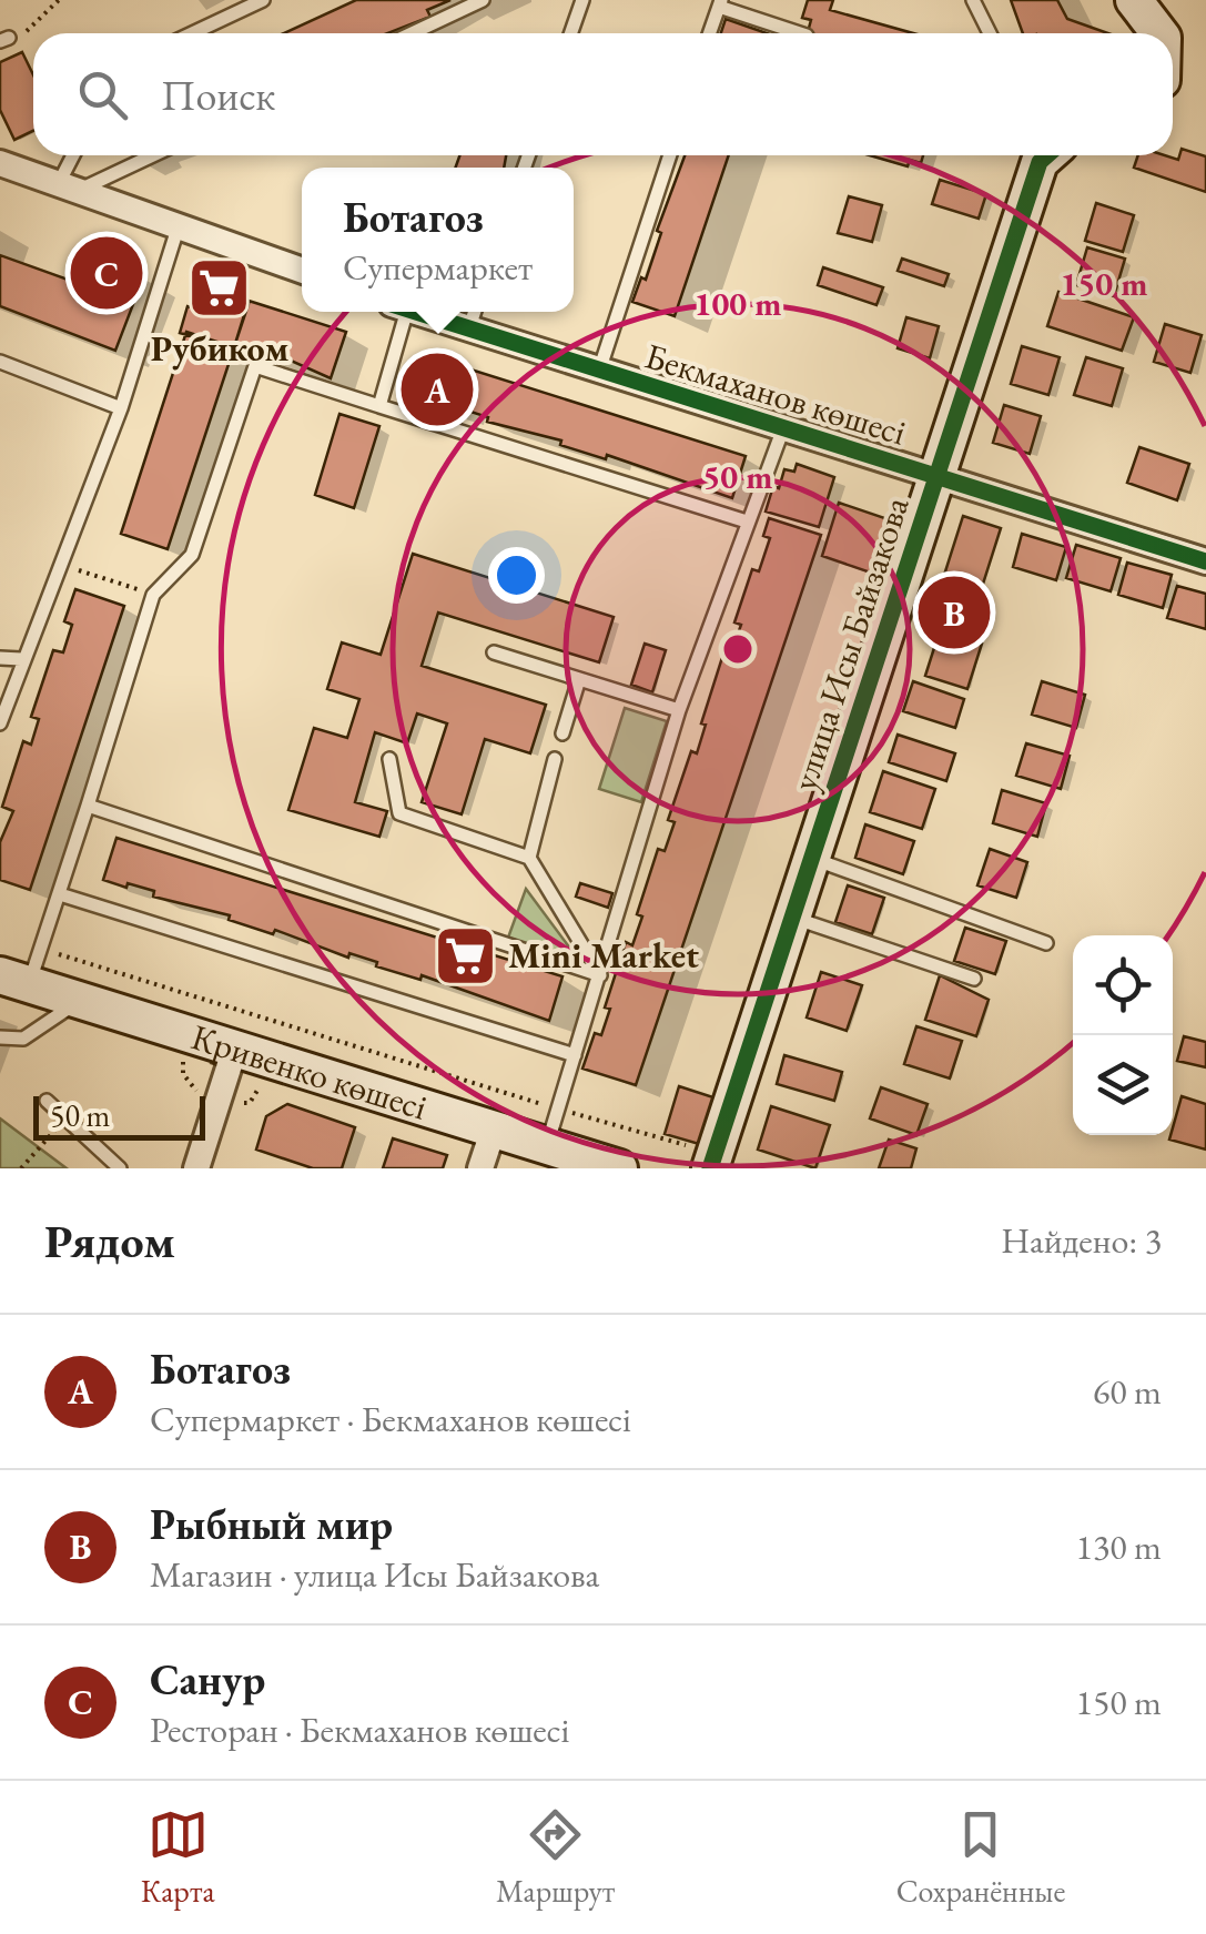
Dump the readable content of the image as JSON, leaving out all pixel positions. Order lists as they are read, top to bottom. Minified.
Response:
{"streets":{"street":["Бекмаханов көшесі","улица Исы Байзакова","Кривенко көшесі"]},"crossings":[["Бекмаханов көшесі","улица Исы Байзакова"]],"places":{"supermarket":["Рубиком","Mini Market"]},"scale_bar":"50 m","page":{"search":"Поиск","popup":["Ботагоз","Супермаркет"],"pins":["C","A","B"],"scale":"50 m","heading":["Рядом","Найдено: 3"],"list":[{"mark":"A","name":"Ботагоз","note":"Супермаркет · Бекмаханов көшесі","value":"60 m"},{"mark":"B","name":"Рыбный мир","note":"Магазин · улица Исы Байзакова","value":"130 m"},{"mark":"C","name":"Санур","note":"Ресторан · Бекмаханов көшесі","value":"150 m"}],"nav":["Карта","Маршрут","Сохранённые"]},"rings":["150 m","100 m","50 m"]}
